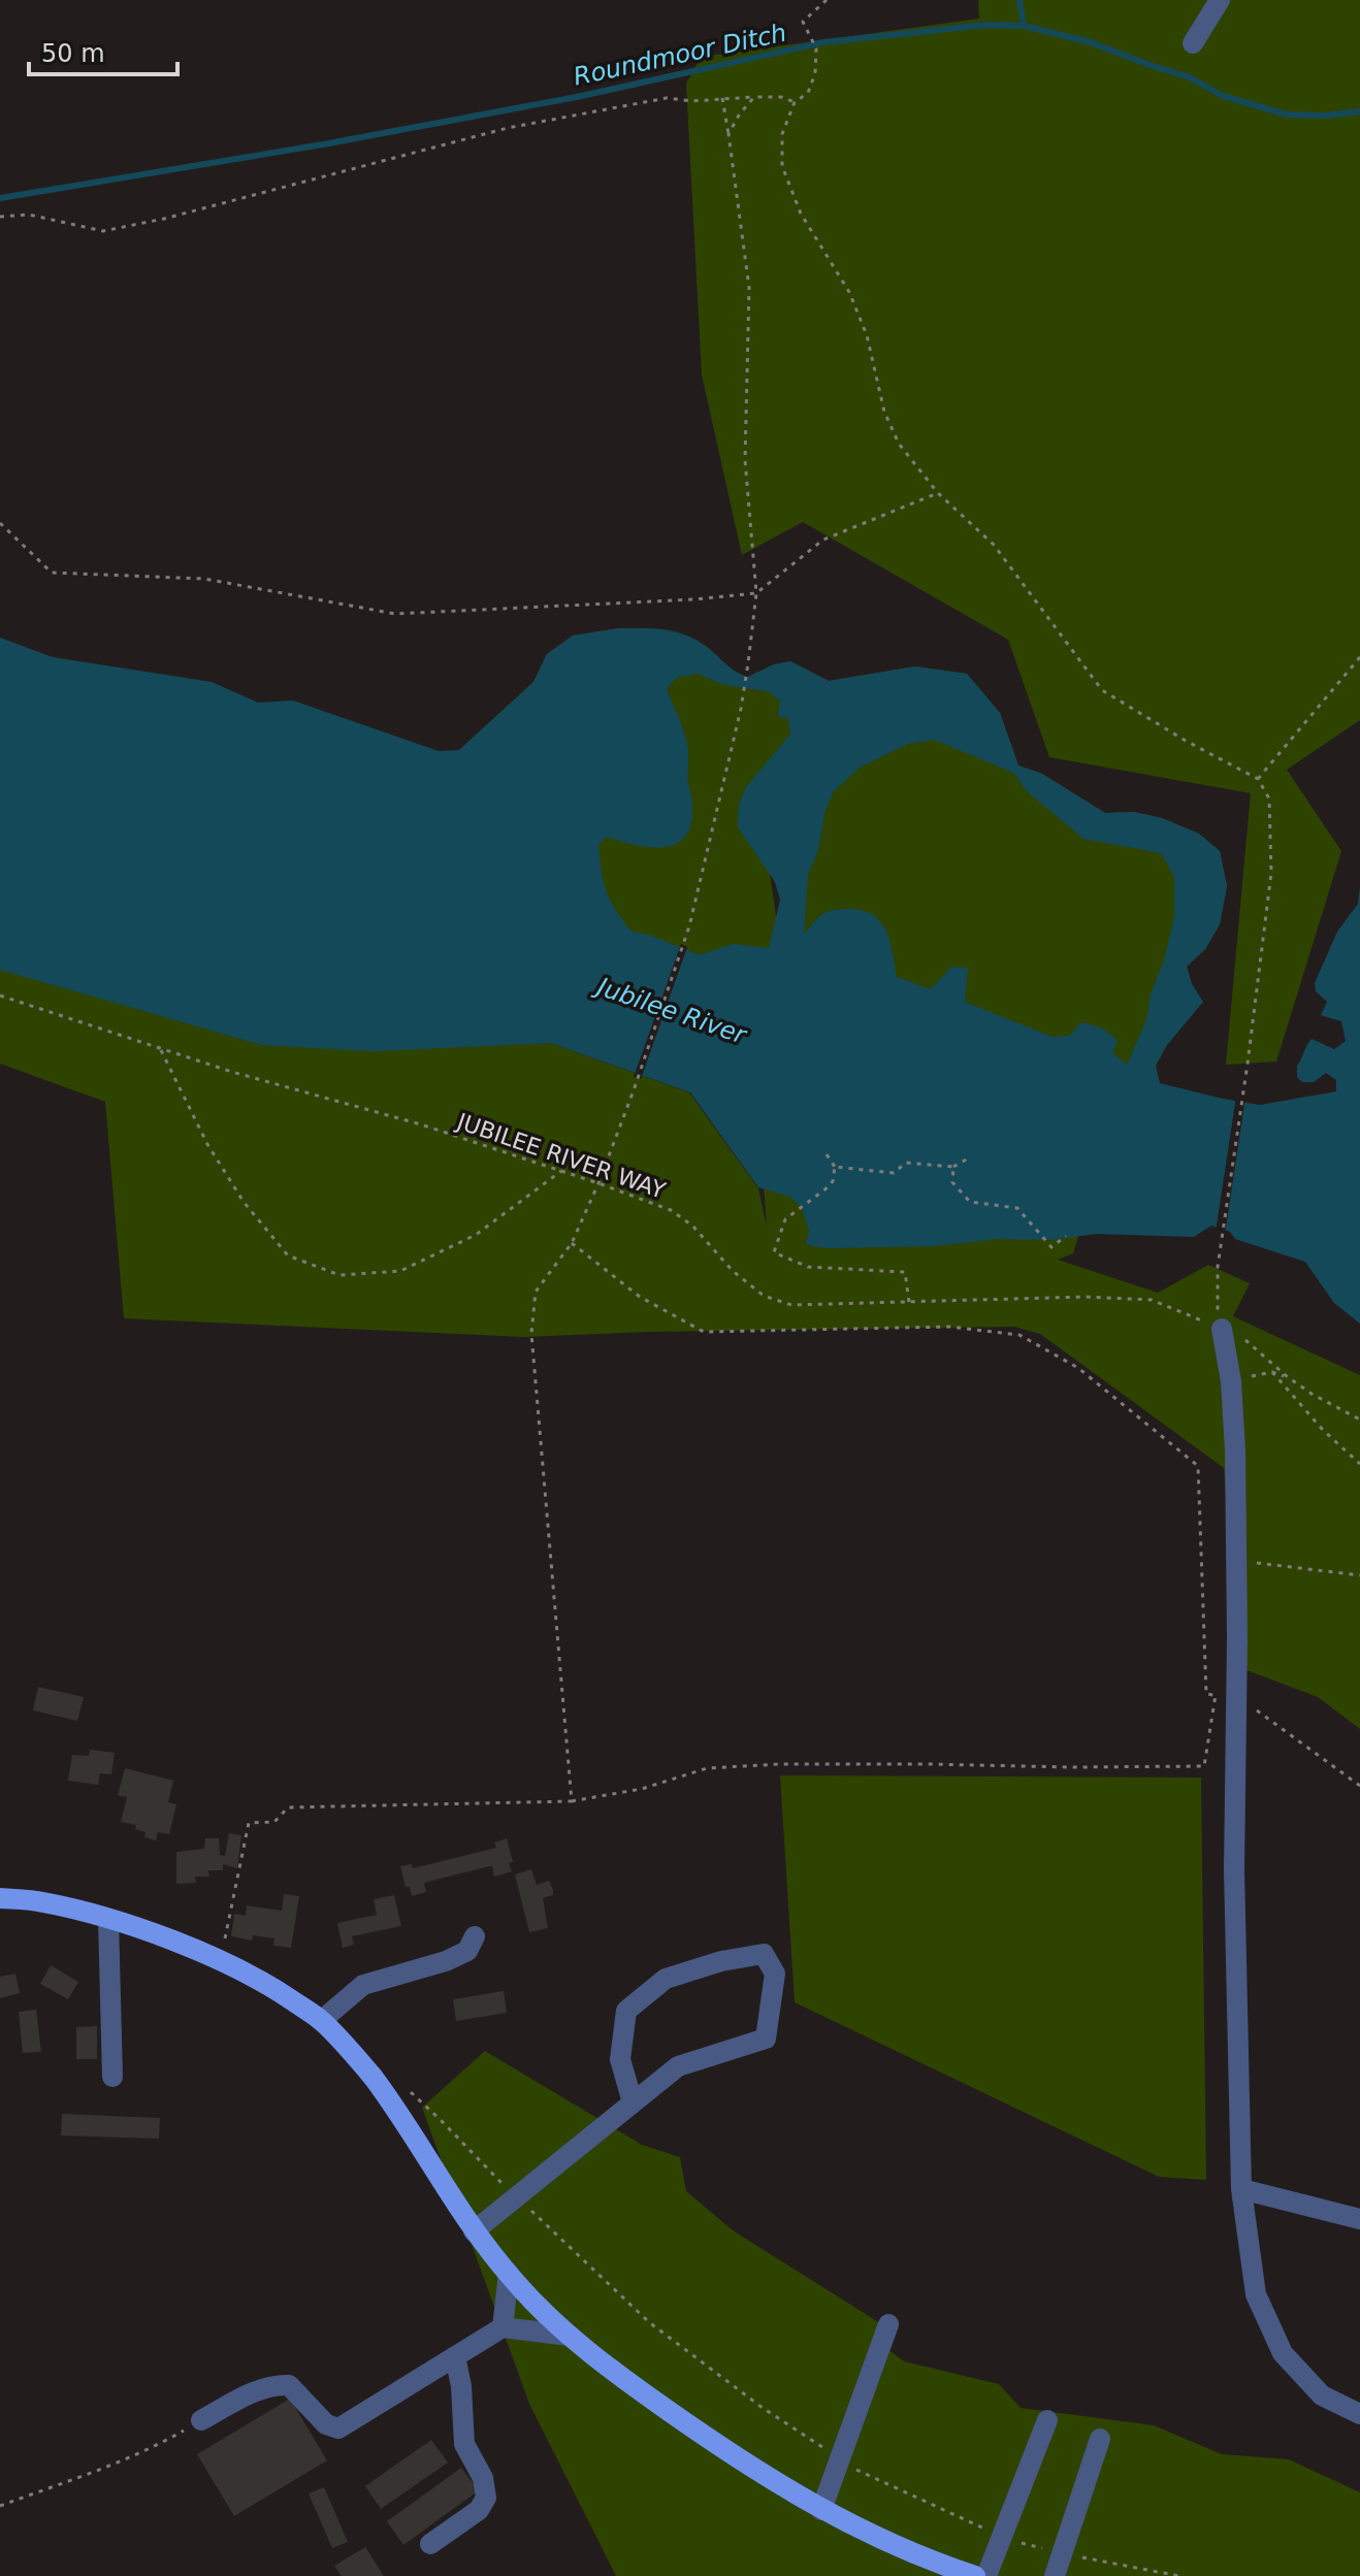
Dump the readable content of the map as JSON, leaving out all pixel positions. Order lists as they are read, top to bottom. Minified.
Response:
{"streets":{"path":["JUBILEE RIVER WAY"]},"water":["Roundmoor Ditch","Jubilee River"],"scale_bar":"50 m"}
